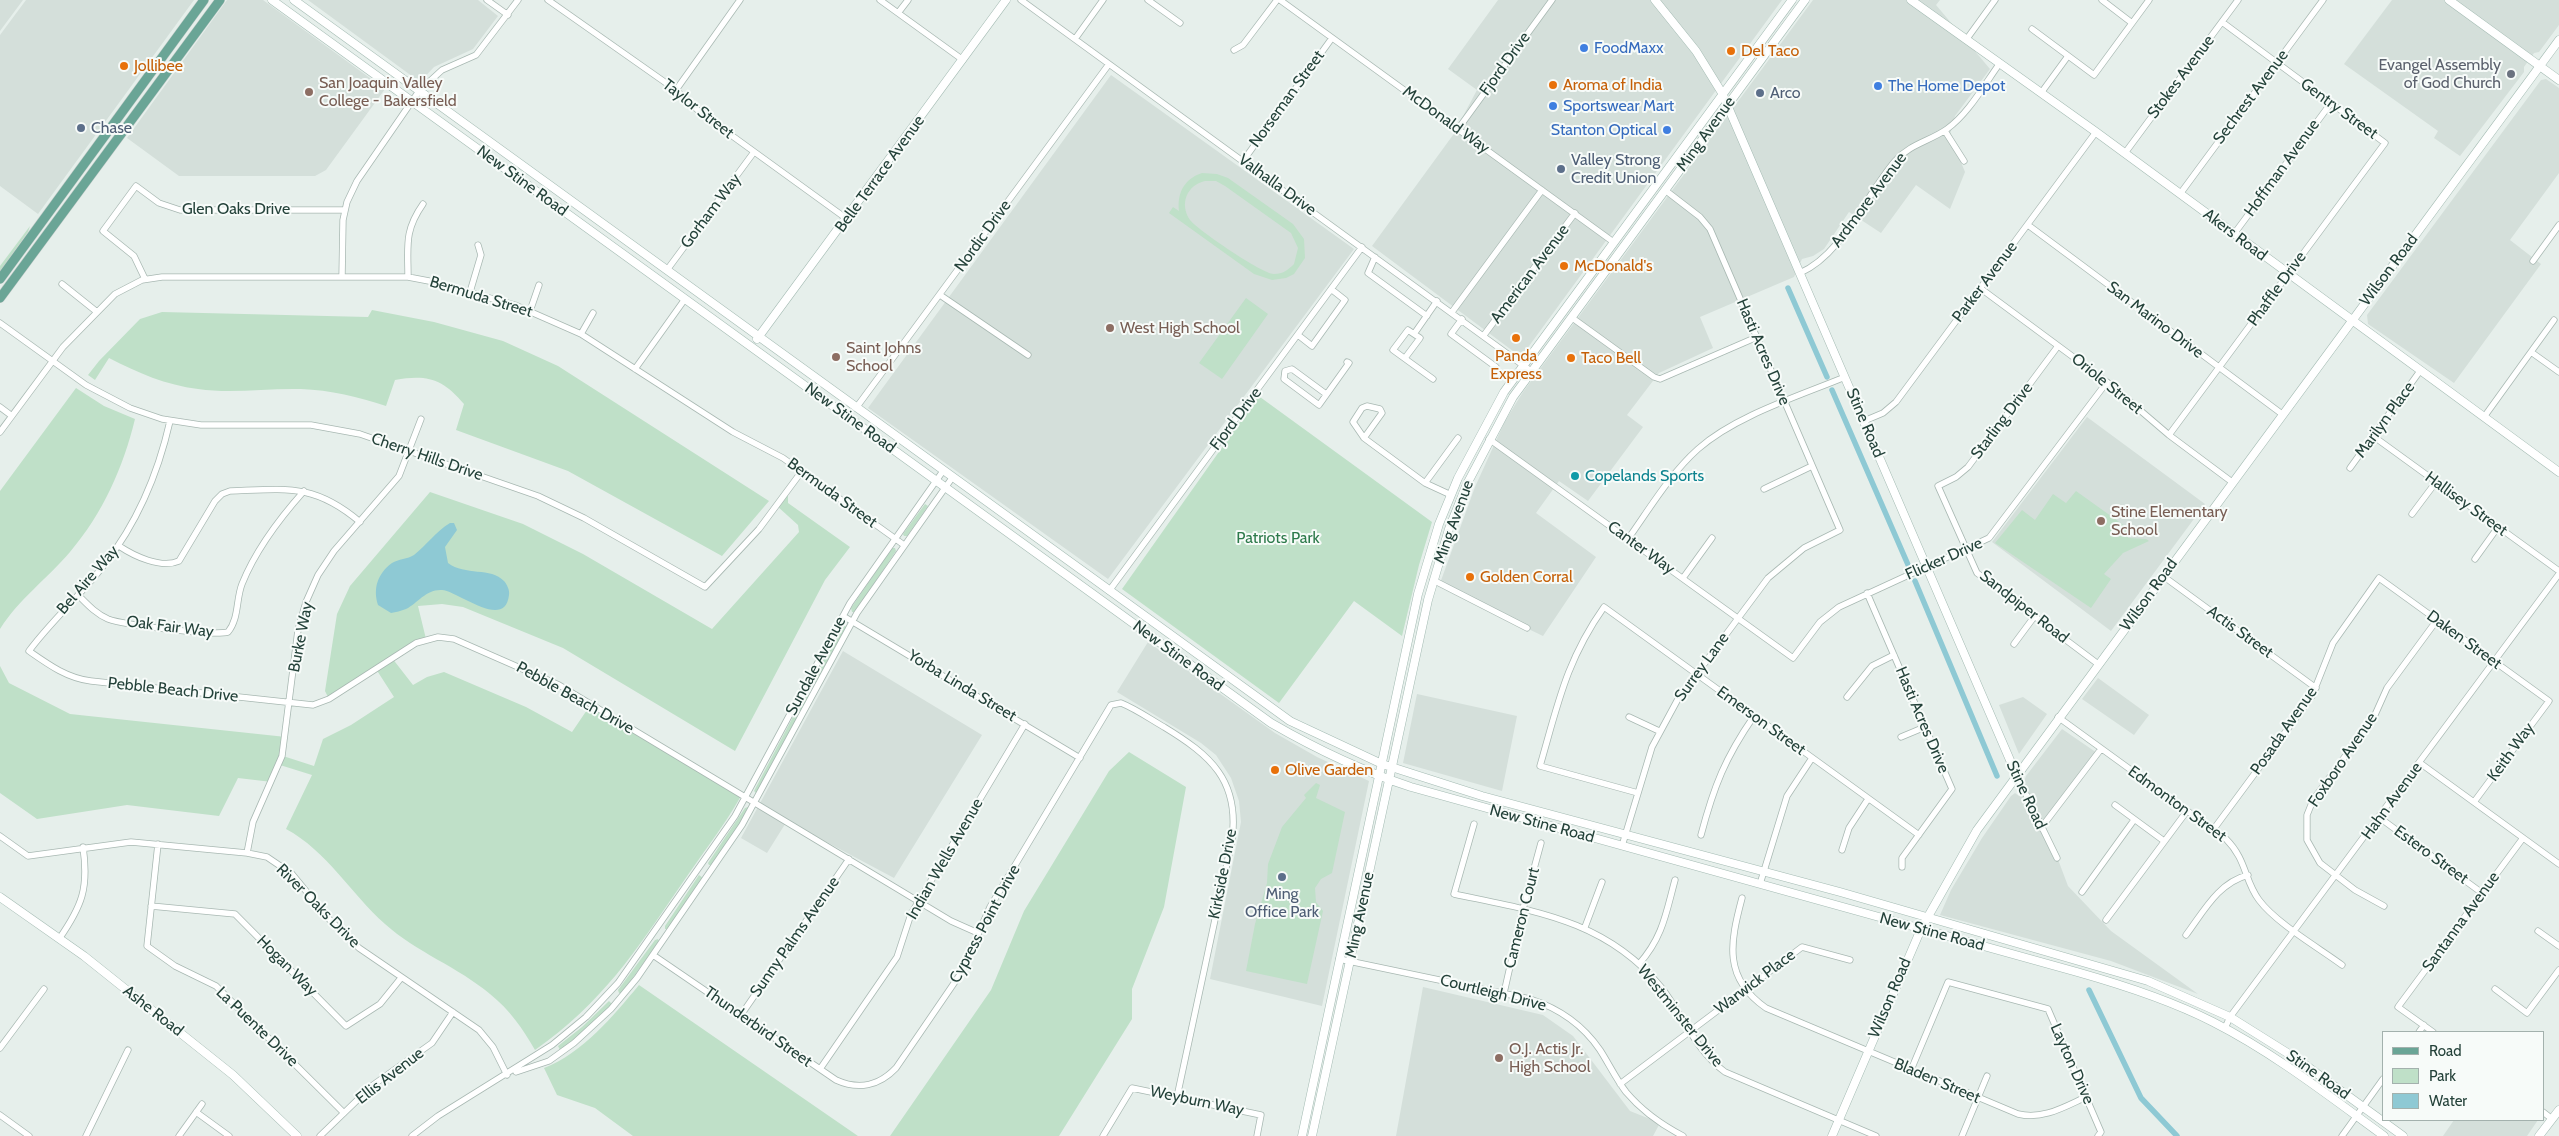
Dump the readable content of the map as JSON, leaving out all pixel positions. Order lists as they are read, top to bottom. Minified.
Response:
{"streets":{"main road":["Ming Avenue","Belle Terrace Avenue","New Stine Road","Akers Road","Wilson Road","Stine Road","Ashe Road"],"street":["Fjord Drive","Stokes Avenue","Sechrest Avenue","Norseman Street","Taylor Street","Gentry Street","McDonald Way","Hoffman Avenue","Valhalla Drive","Ardmore Avenue","Glen Oaks Drive","Gorham Way","Nordic Drive","American Avenue","Parker Avenue","Phaffle Drive","Bermuda Street","San Marino Drive","Hasti Acres Drive","Oriole Street","Marilyn Place","Starling Drive","Cherry Hills Drive","Hallisey Street","Canter Way","Flicker Drive","Bel Aire Way","Sandpiper Road","Oak Fair Way","Actis Street","Burke Way","Daken Street","Sundale Avenue","Surrey Lane","Yorba Linda Street","Pebble Beach Drive","Emerson Street","Posada Avenue","Keith Way","Foxboro Avenue","Hahn Avenue","Edmonton Street","Estero Street","Indian Wells Avenue","Kirkside Drive","River Oaks Drive","Cameron Court","Santanna Avenue","Cypress Point Drive","Sunny Palms Avenue","Hogan Way","Warwick Place","Courtleigh Drive","Westminster Drive","La Puente Drive","Thunderbird Street","Layton Drive","Ellis Avenue","Bladen Street","Weyburn Way"]},"crossings":[["Fjord Drive","McDonald Way"],["Fjord Drive","New Stine Road"],["Fjord Drive","Valhalla Drive"],["Stokes Avenue","Gentry Street"],["Stokes Avenue","Akers Road"],["Sechrest Avenue","Gentry Street"],["Sechrest Avenue","Akers Road"],["Norseman Street","McDonald Way"],["Norseman Street","Valhalla Drive"],["Taylor Street","Belle Terrace Avenue"],["Taylor Street","Gorham Way"],["Gentry Street","Hoffman Avenue"],["Gentry Street","Phaffle Drive"],["McDonald Way","Ming Avenue"],["McDonald Way","American Avenue"],["Ming Avenue","New Stine Road"],["Ming Avenue","Valhalla Drive"],["Ming Avenue","Hasti Acres Drive"],["Ming Avenue","Stine Road"],["Ming Avenue","Canter Way"],["Ming Avenue","Courtleigh Drive"],["Hoffman Avenue","Akers Road"],["Belle Terrace Avenue","New Stine Road"],["New Stine Road","Gorham Way"],["New Stine Road","Nordic Drive"],["New Stine Road","Wilson Road"],["New Stine Road","Stine Road"],["New Stine Road","Sundale Avenue"],["New Stine Road","Surrey Lane"],["New Stine Road","Hahn Avenue"],["Valhalla Drive","Nordic Drive"],["Valhalla Drive","American Avenue"],["Ardmore Avenue","Akers Road"],["Ardmore Avenue","Stine Road"],["Glen Oaks Drive","Bermuda Street"],["Akers Road","Wilson Road"],["Akers Road","Parker Avenue"],["Akers Road","Phaffle Drive"],["Akers Road","Marilyn Place"],["Wilson Road","San Marino Drive"],["Wilson Road","Oriole Street"],["Wilson Road","Stine Road"],["Wilson Road","Sandpiper Road"],["Wilson Road","Actis Street"],["Wilson Road","Edmonton Street"],["Wilson Road","Westminster Drive"],["Wilson Road","Bladen Street"],["Parker Avenue","San Marino Drive"],["Parker Avenue","Oriole Street"],["Parker Avenue","Stine Road"],["Phaffle Drive","San Marino Drive"],["Phaffle Drive","Oriole Street"],["Bermuda Street","Cherry Hills Drive"],["Bermuda Street","Sundale Avenue"],["Hasti Acres Drive","Flicker Drive"],["Hasti Acres Drive","Surrey Lane"],["Hasti Acres Drive","Emerson Street"],["Oriole Street","Starling Drive"],["Oriole Street","Flicker Drive"],["Marilyn Place","Hallisey Street"],["Starling Drive","Sandpiper Road"],["Stine Road","Flicker Drive"],["Stine Road","Hahn Avenue"],["Cherry Hills Drive","Bel Aire Way"],["Cherry Hills Drive","Burke Way"],["Hallisey Street","Hahn Avenue"],["Canter Way","Flicker Drive"],["Canter Way","Surrey Lane"],["Flicker Drive","Sandpiper Road"],["Bel Aire Way","Oak Fair Way"],["Bel Aire Way","Pebble Beach Drive"],["Actis Street","Posada Avenue"],["Burke Way","Pebble Beach Drive"],["Burke Way","River Oaks Drive"],["Daken Street","Posada Avenue"],["Daken Street","Keith Way"],["Daken Street","Foxboro Avenue"],["Daken Street","Hahn Avenue"],["Sundale Avenue","Yorba Linda Street"],["Sundale Avenue","Pebble Beach Drive"],["Sundale Avenue","River Oaks Drive"],["Sundale Avenue","Thunderbird Street"],["Surrey Lane","Emerson Street"],["Yorba Linda Street","Indian Wells Avenue"],["Yorba Linda Street","Cypress Point Drive"],["Pebble Beach Drive","Indian Wells Avenue"],["Pebble Beach Drive","Cypress Point Drive"],["Pebble Beach Drive","Sunny Palms Avenue"],["Posada Avenue","Edmonton Street"],["Foxboro Avenue","Hahn Avenue"],["Hahn Avenue","Edmonton Street"],["Hahn Avenue","Estero Street"],["Estero Street","Santanna Avenue"],["Indian Wells Avenue","Thunderbird Street"],["Kirkside Drive","Cypress Point Drive"],["Kirkside Drive","Weyburn Way"],["River Oaks Drive","Hogan Way"],["River Oaks Drive","La Puente Drive"],["River Oaks Drive","Ellis Avenue"],["Cameron Court","Courtleigh Drive"],["Cameron Court","Westminster Drive"],["Cypress Point Drive","Thunderbird Street"],["Sunny Palms Avenue","Thunderbird Street"],["Hogan Way","La Puente Drive"],["Warwick Place","Courtleigh Drive"],["Warwick Place","Westminster Drive"],["Warwick Place","Bladen Street"],["La Puente Drive","Ellis Avenue"],["Layton Drive","Bladen Street"]],"parks":["Patriots Park"],"places":["FoodMaxx","Del Taco","Jollibee","Evangel Assembly of God Church","Aroma of India","The Home Depot","San Joaquin Valley College - Bakersfield","Arco","Sportswear Mart","Chase","Stanton Optical","Valley Strong Credit Union","McDonald's","West High School","Panda Express","Saint Johns School","Taco Bell","Copelands Sports","Stine Elementary School","Golden Corral","Olive Garden","Ming Office Park","O.J. Actis Jr. High School"],"legend":["Road","Park","Water"]}
